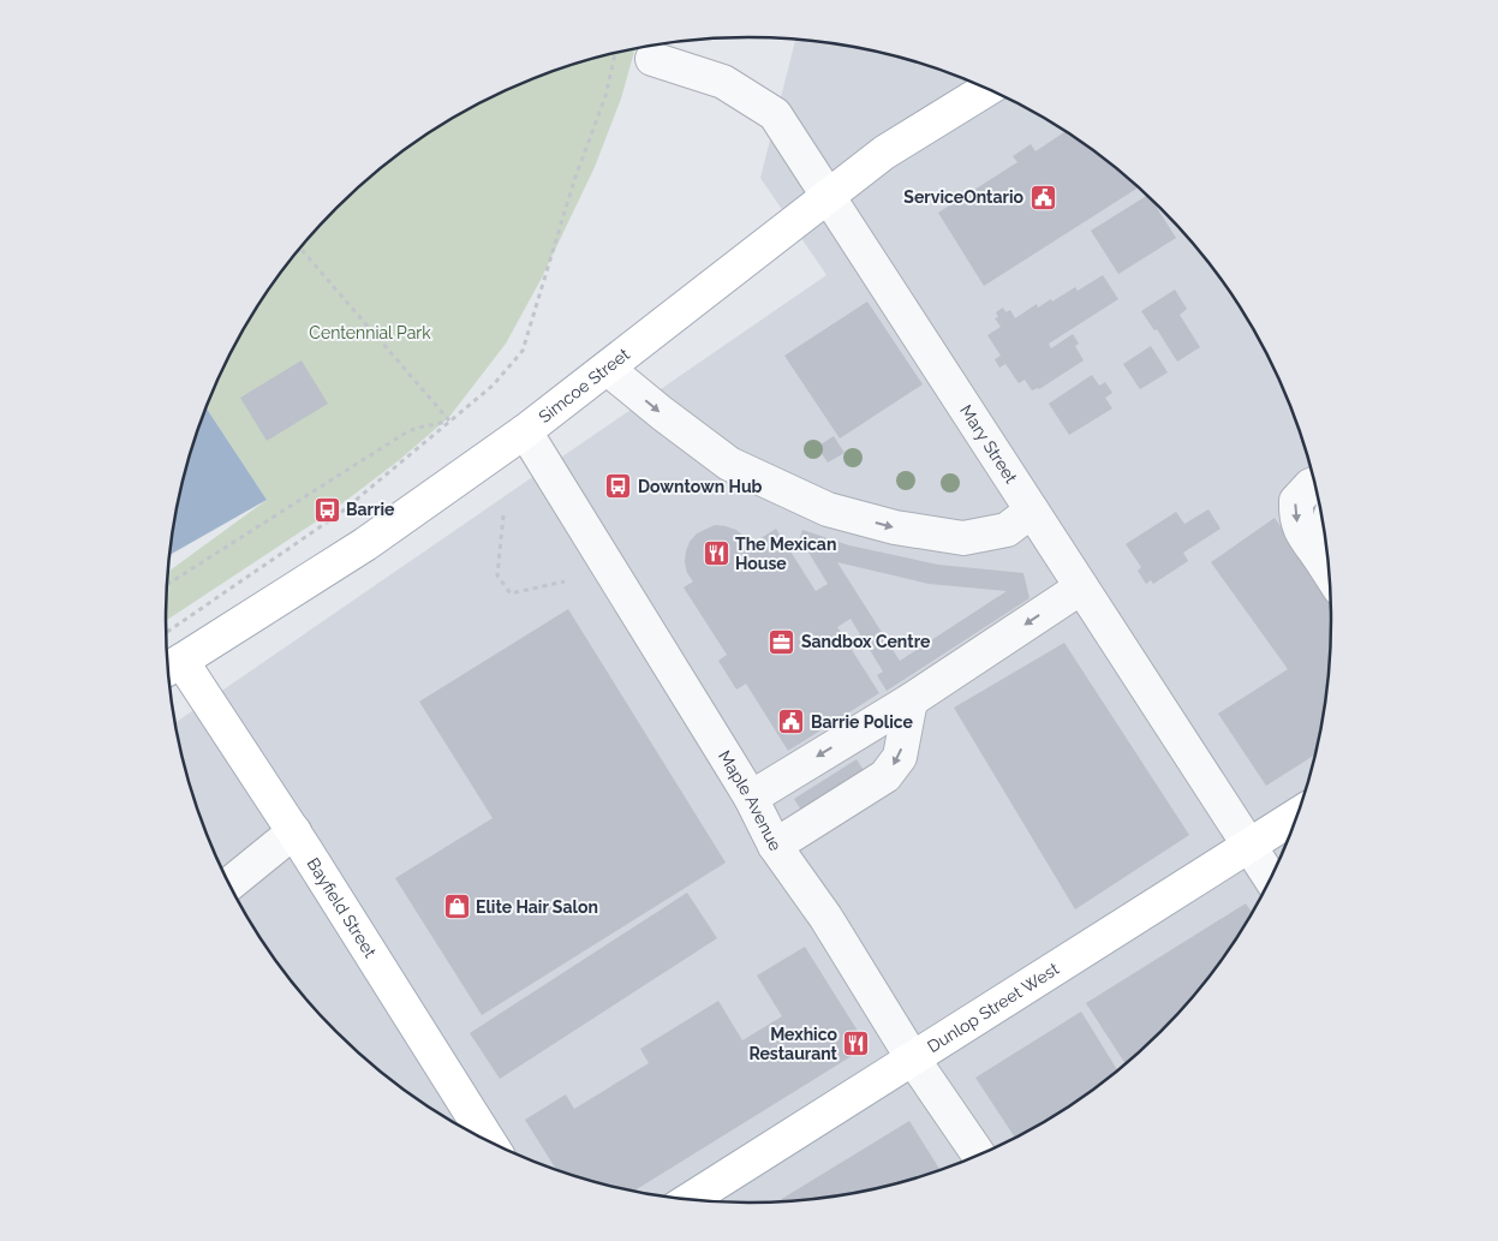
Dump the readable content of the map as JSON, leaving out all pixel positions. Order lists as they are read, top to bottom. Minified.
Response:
{"streets":{"main road":["Simcoe Street","Bayfield Street","Dunlop Street West"],"street":["Mary Street","Maple Avenue"]},"crossings":[["Simcoe Street","Mary Street"],["Simcoe Street","Maple Avenue"],["Simcoe Street","Bayfield Street"],["Mary Street","Dunlop Street West"],["Maple Avenue","Dunlop Street West"]],"parks":["Centennial Park"],"places":{"public building":["ServiceOntario","Barrie Police"],"bus stop":["Downtown Hub","Barrie"],"restaurant":["The Mexican House","Mexhico Restaurant"],"office":["Sandbox Centre"],"shop":["Elite Hair Salon"]}}
